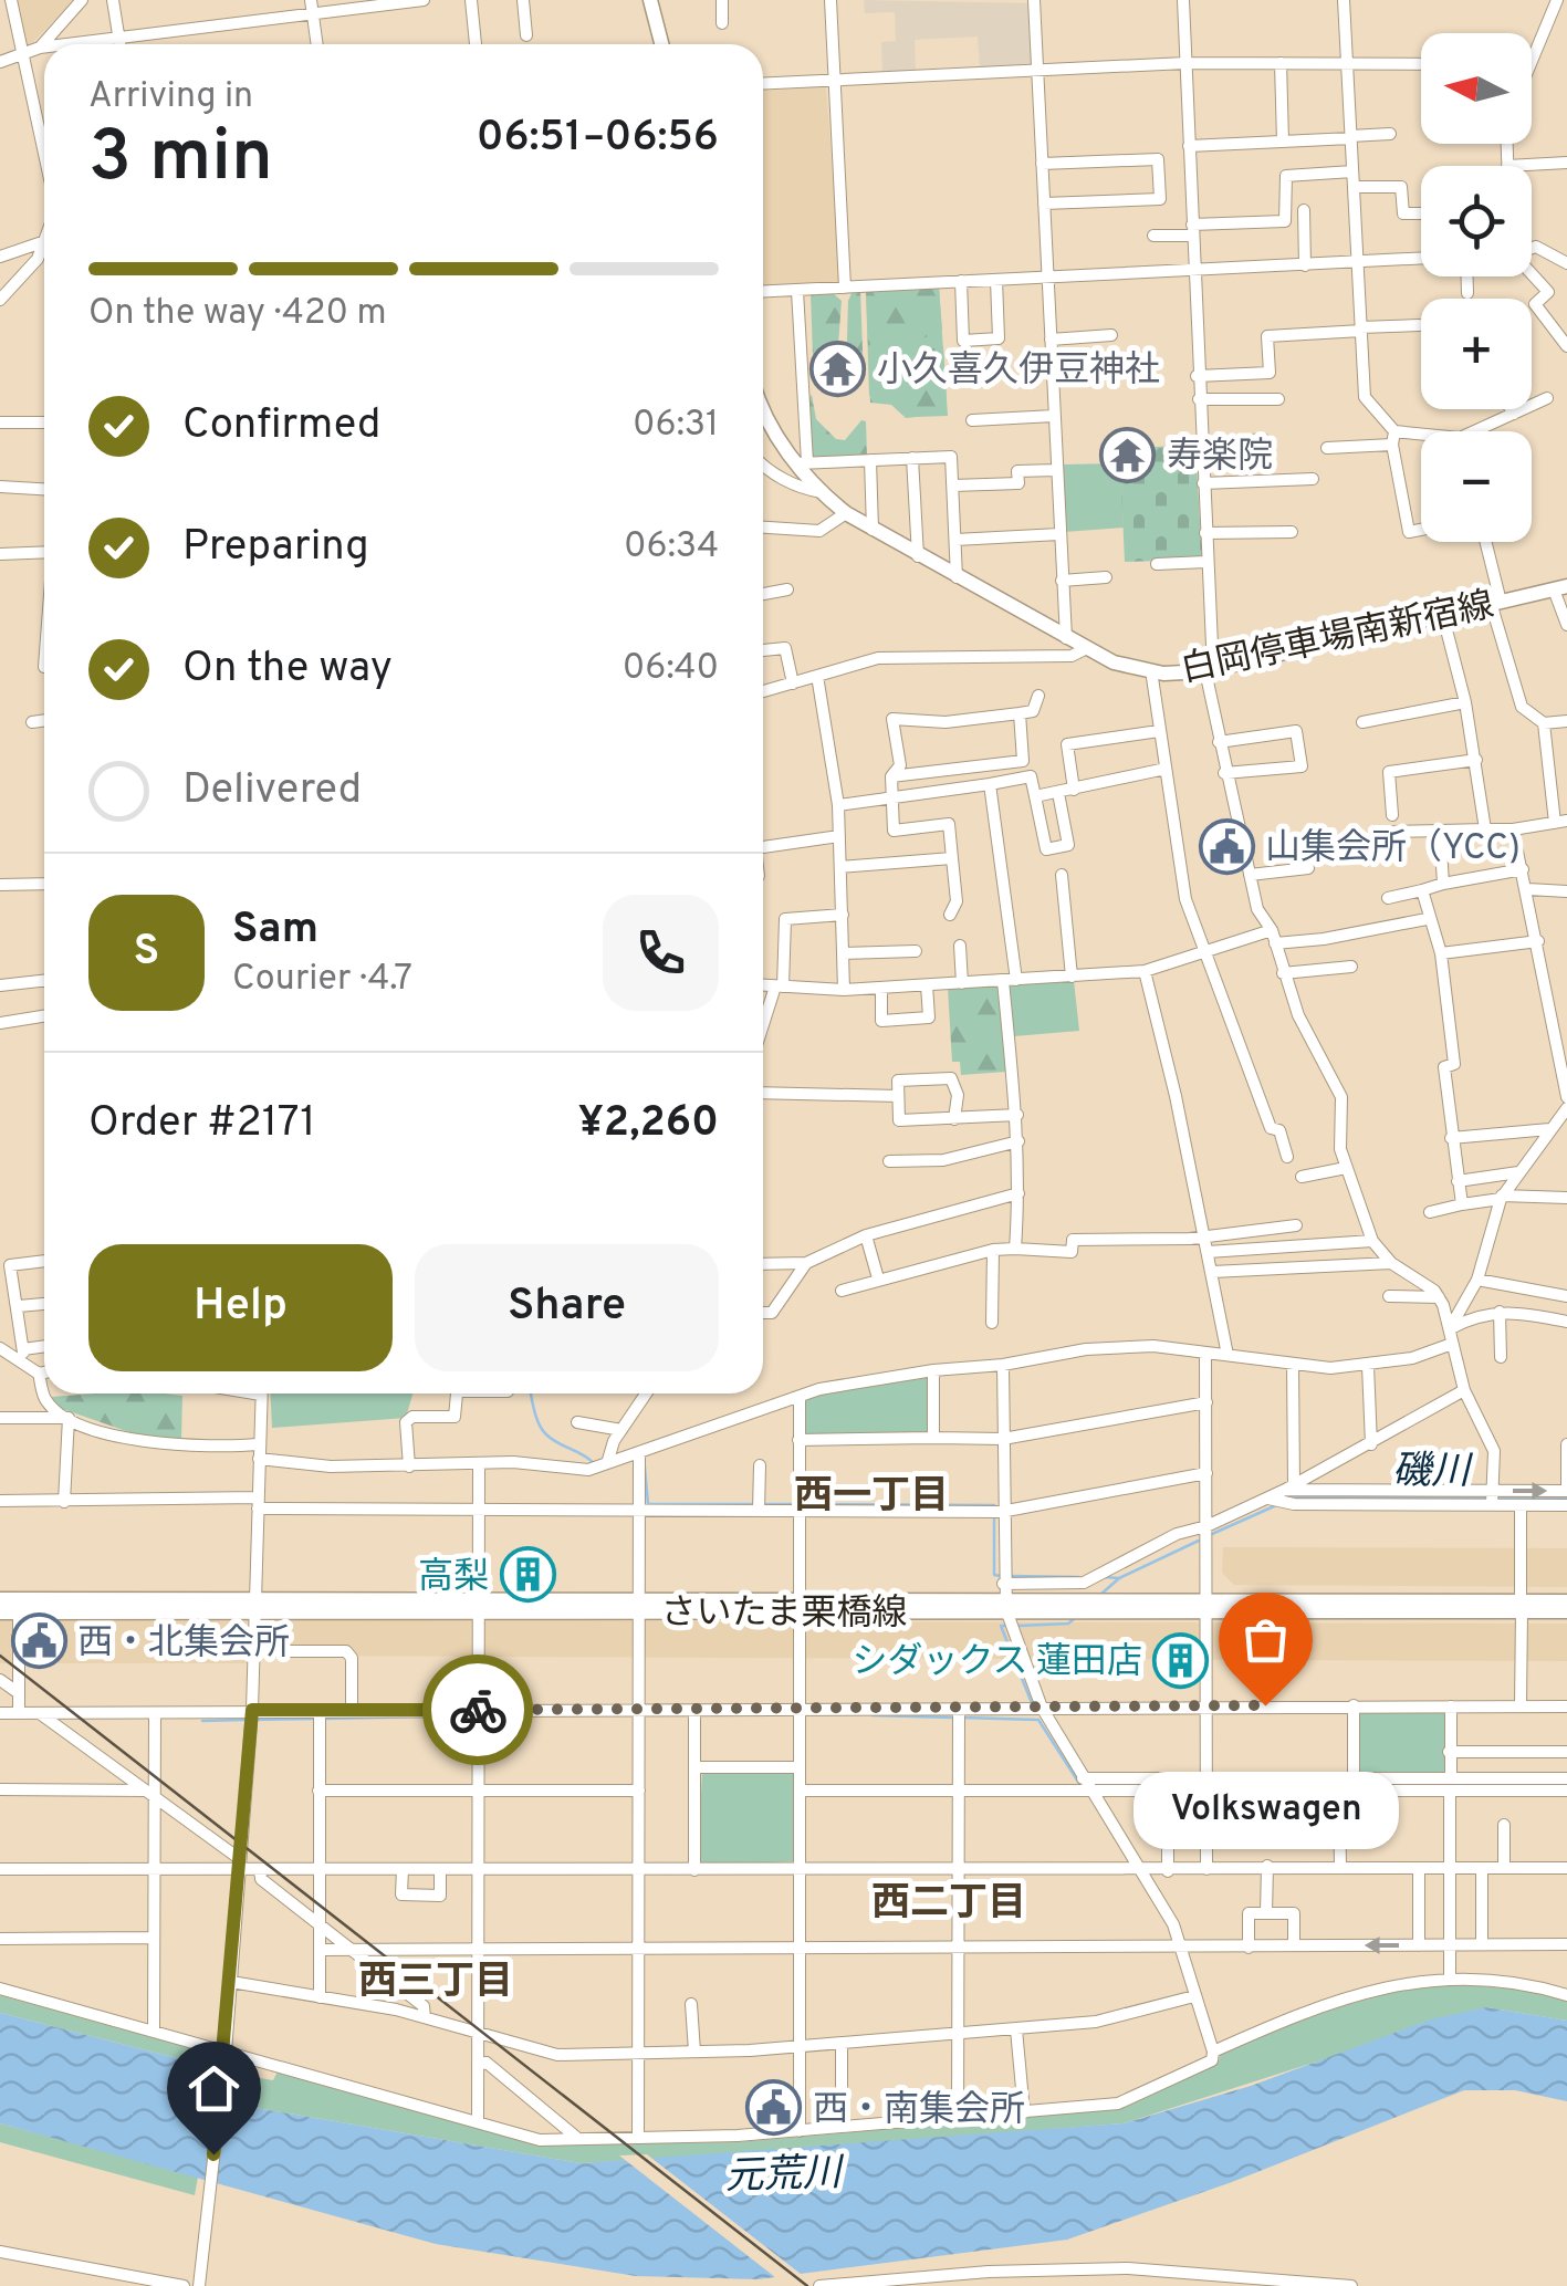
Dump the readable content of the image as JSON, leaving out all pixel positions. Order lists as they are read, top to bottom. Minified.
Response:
{"streets":{"main road":["白岡停車場南新宿線","さいたま栗橋線"]},"districts":["西一丁目","西二丁目","西三丁目"],"water":["磯川","元荒川"],"places":{"temple":["小久喜久伊豆神社","寿楽院"],"public building":["山集会所（YCC)","西・北集会所","西・南集会所"],"building":["高梨","シダックス 蓮田店"],"other":["Volkswagen"]},"north":"left","page":{"map_buttons":["+","−"],"heading":["3 min","Arriving in","06:51–06:56"],"panel":["Sam","Courier · 4.7","Order #2171","¥2,260"],"bar":"On the way · 420 m","list":[["Confirmed","06:31"],["Preparing","06:34"],["On the way","06:40"],"Delivered"],"round":"S","buttons":["Help","Share"],"bubble":"Volkswagen"}}
